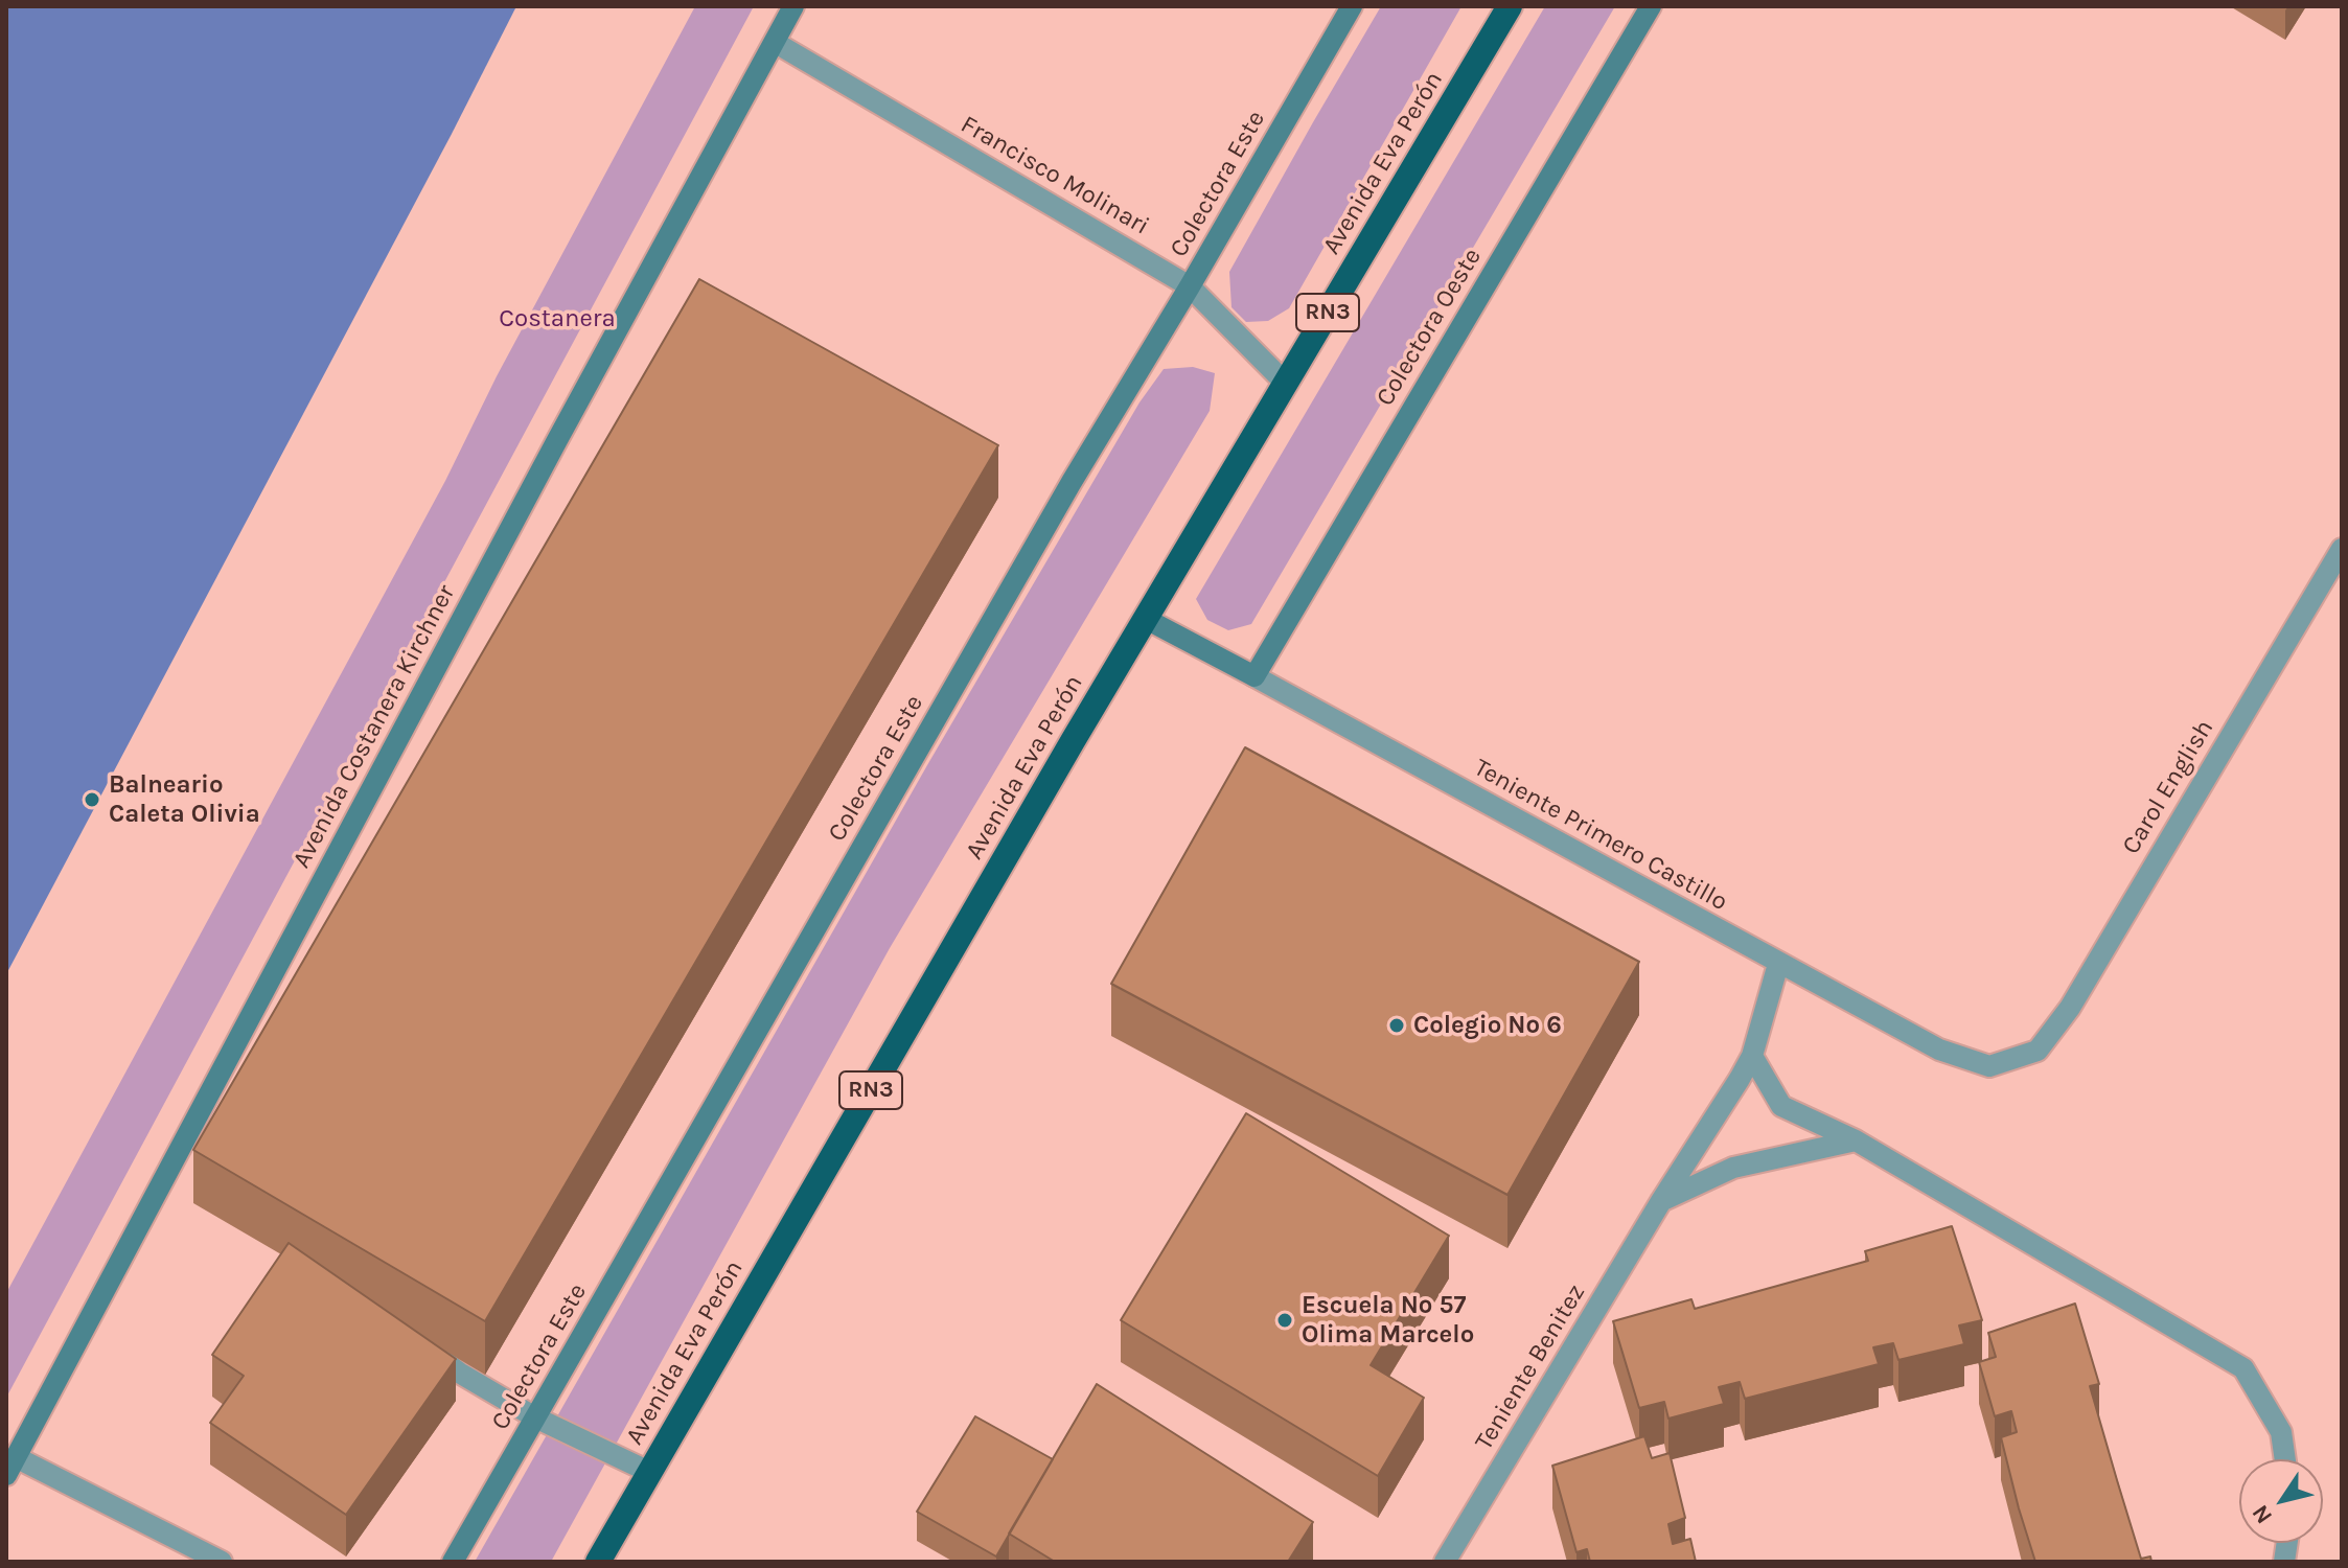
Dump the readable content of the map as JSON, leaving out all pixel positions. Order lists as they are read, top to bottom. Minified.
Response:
{"streets":{"highway":["Avenida Eva Perón","RN3"],"street":["Francisco Molinari","Colectora Este","Colectora Oeste","Avenida Costanera Kirchner","Carol English","Teniente Primero Castillo","Teniente Benitez"]},"crossings":[["Avenida Eva Perón","Francisco Molinari"],["Avenida Eva Perón","Teniente Primero Castillo"],["Francisco Molinari","Colectora Este"],["Francisco Molinari","Avenida Costanera Kirchner"],["Colectora Oeste","Teniente Primero Castillo"],["Carol English","Teniente Primero Castillo"],["Teniente Primero Castillo","Teniente Benitez"]],"parks":["Costanera"],"places":["Balneario Caleta Olivia","Colegio Nº 6","Escuela Nº 57 Olima Marcelo"],"north":"bottom left"}
